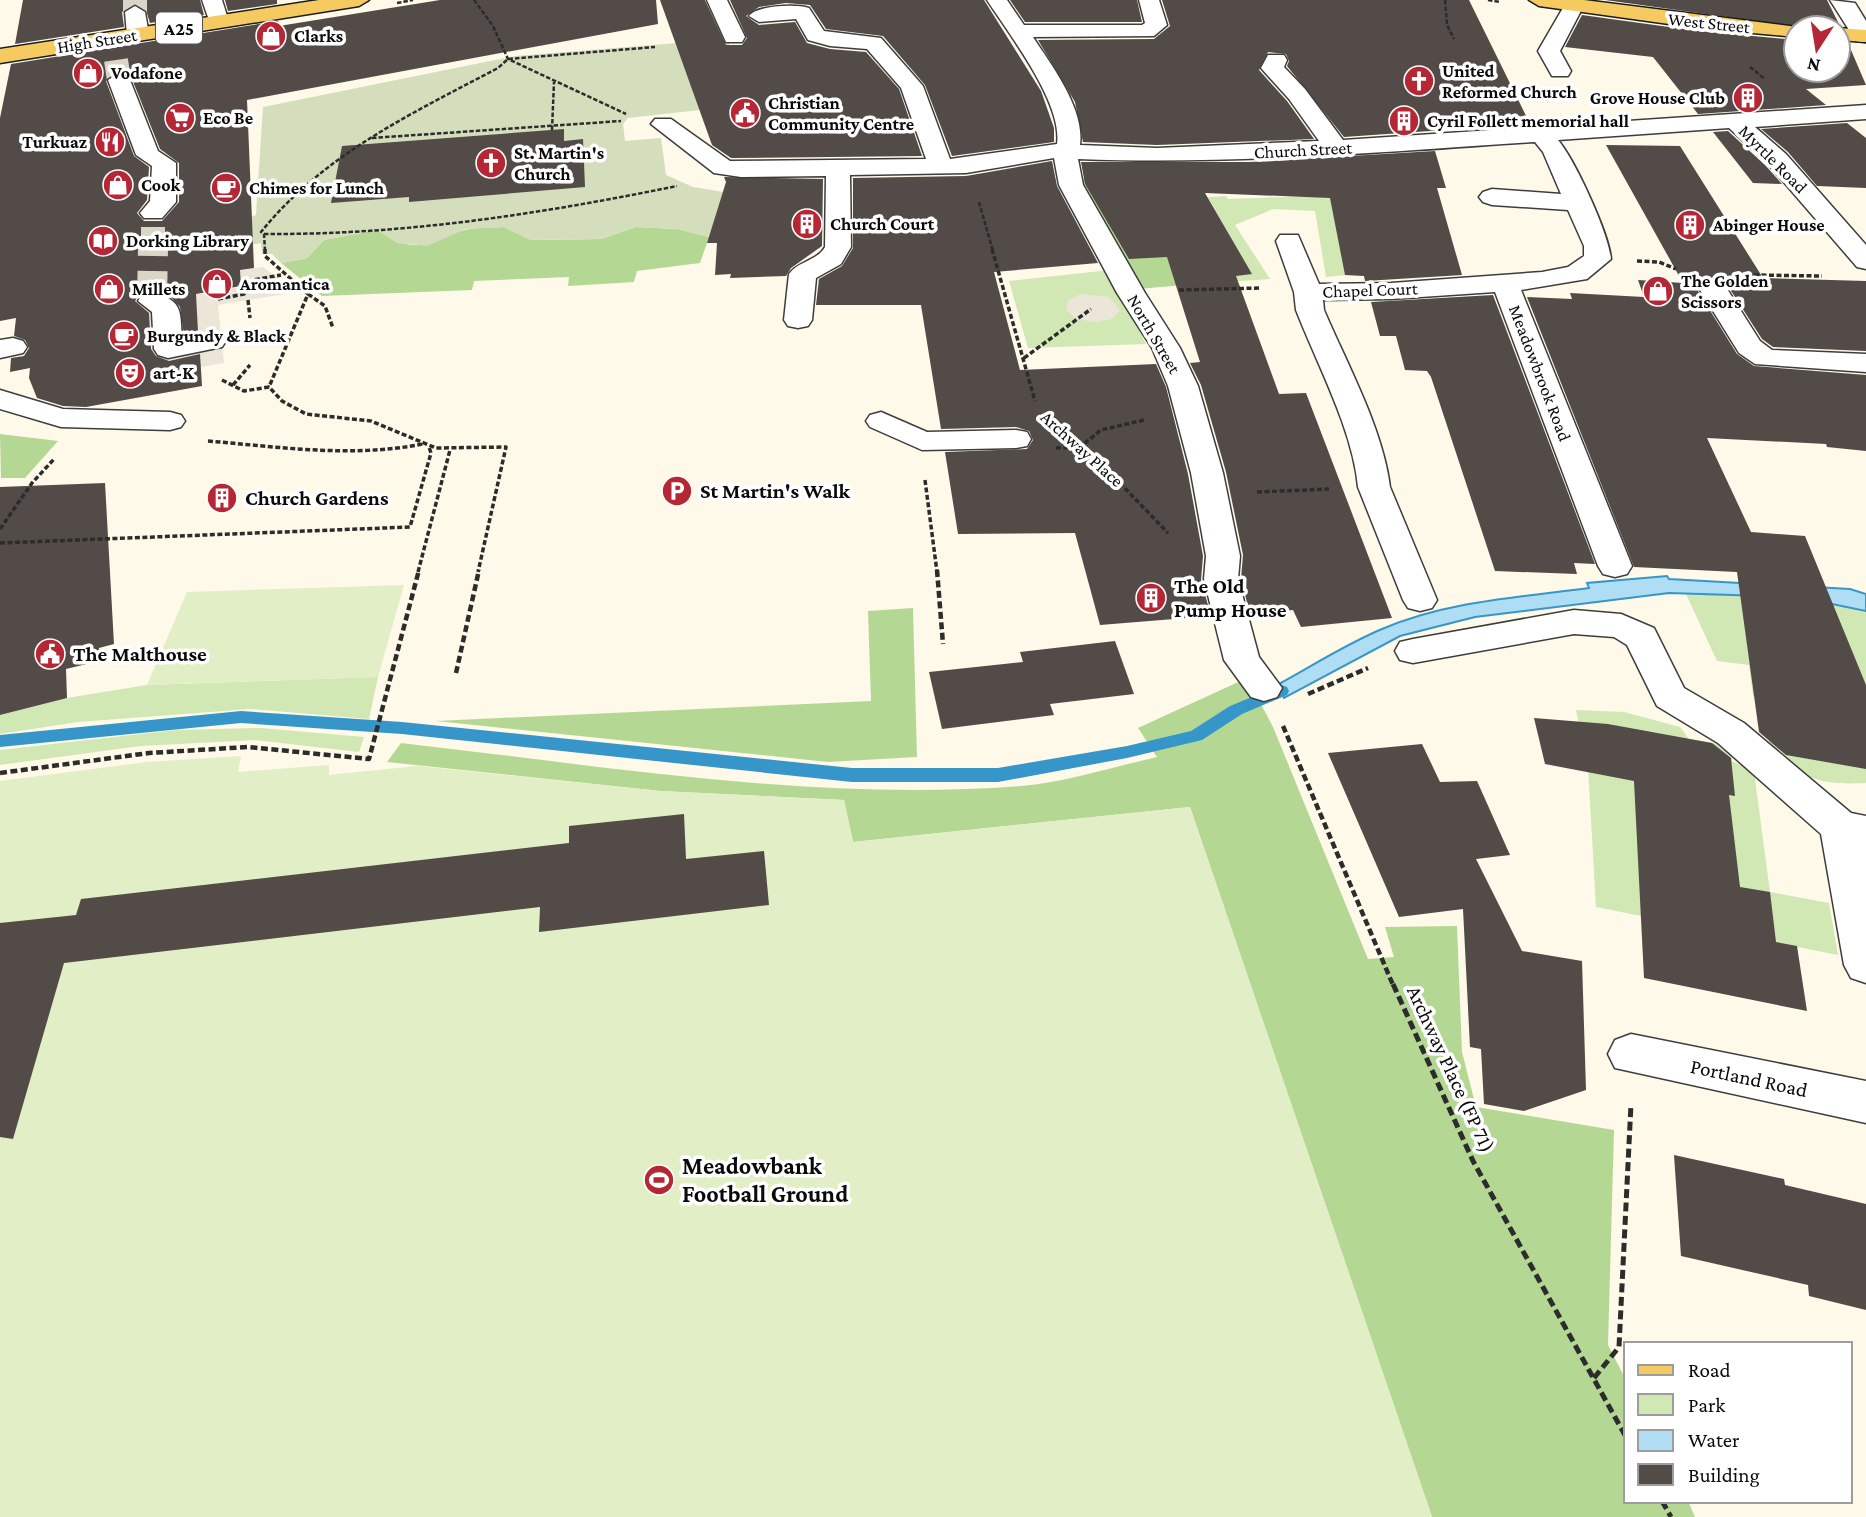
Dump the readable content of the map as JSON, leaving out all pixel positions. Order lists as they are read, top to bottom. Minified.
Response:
{"streets":{"main road":["West Street","A25","High Street"],"street":["Church Street","Myrtle Road","Chapel Court","North Street","Meadowbrook Road","Archway Place","Portland Road"],"path":["Archway Place (FP 71)"]},"crossings":[["Church Street","Myrtle Road"],["Church Street","North Street"],["Church Street","Meadowbrook Road"],["Chapel Court","Meadowbrook Road"],["North Street","Archway Place"]],"places":{"shop":["Clarks","Vodafone","Cook","Aromantica","Millets","The Golden Scissors"],"church":["United Reformed Church","St. Martin's Church"],"building":["Grove House Club","Cyril Follett memorial hall","Church Court","Abinger House","Church Gardens","The Old Pump House"],"public building":["Christian Community Centre","The Malthouse"],"supermarket":["Eco Be"],"restaurant":["Turkuaz"],"cafe":["Chimes for Lunch","Burgundy & Black"],"library":["Dorking Library"],"theatre":["art-K"],"parking":["St Martin's Walk"],"sports":["Meadowbank Football Ground"]},"legend":["Road","Park","Water","Building"],"north":"bottom"}
